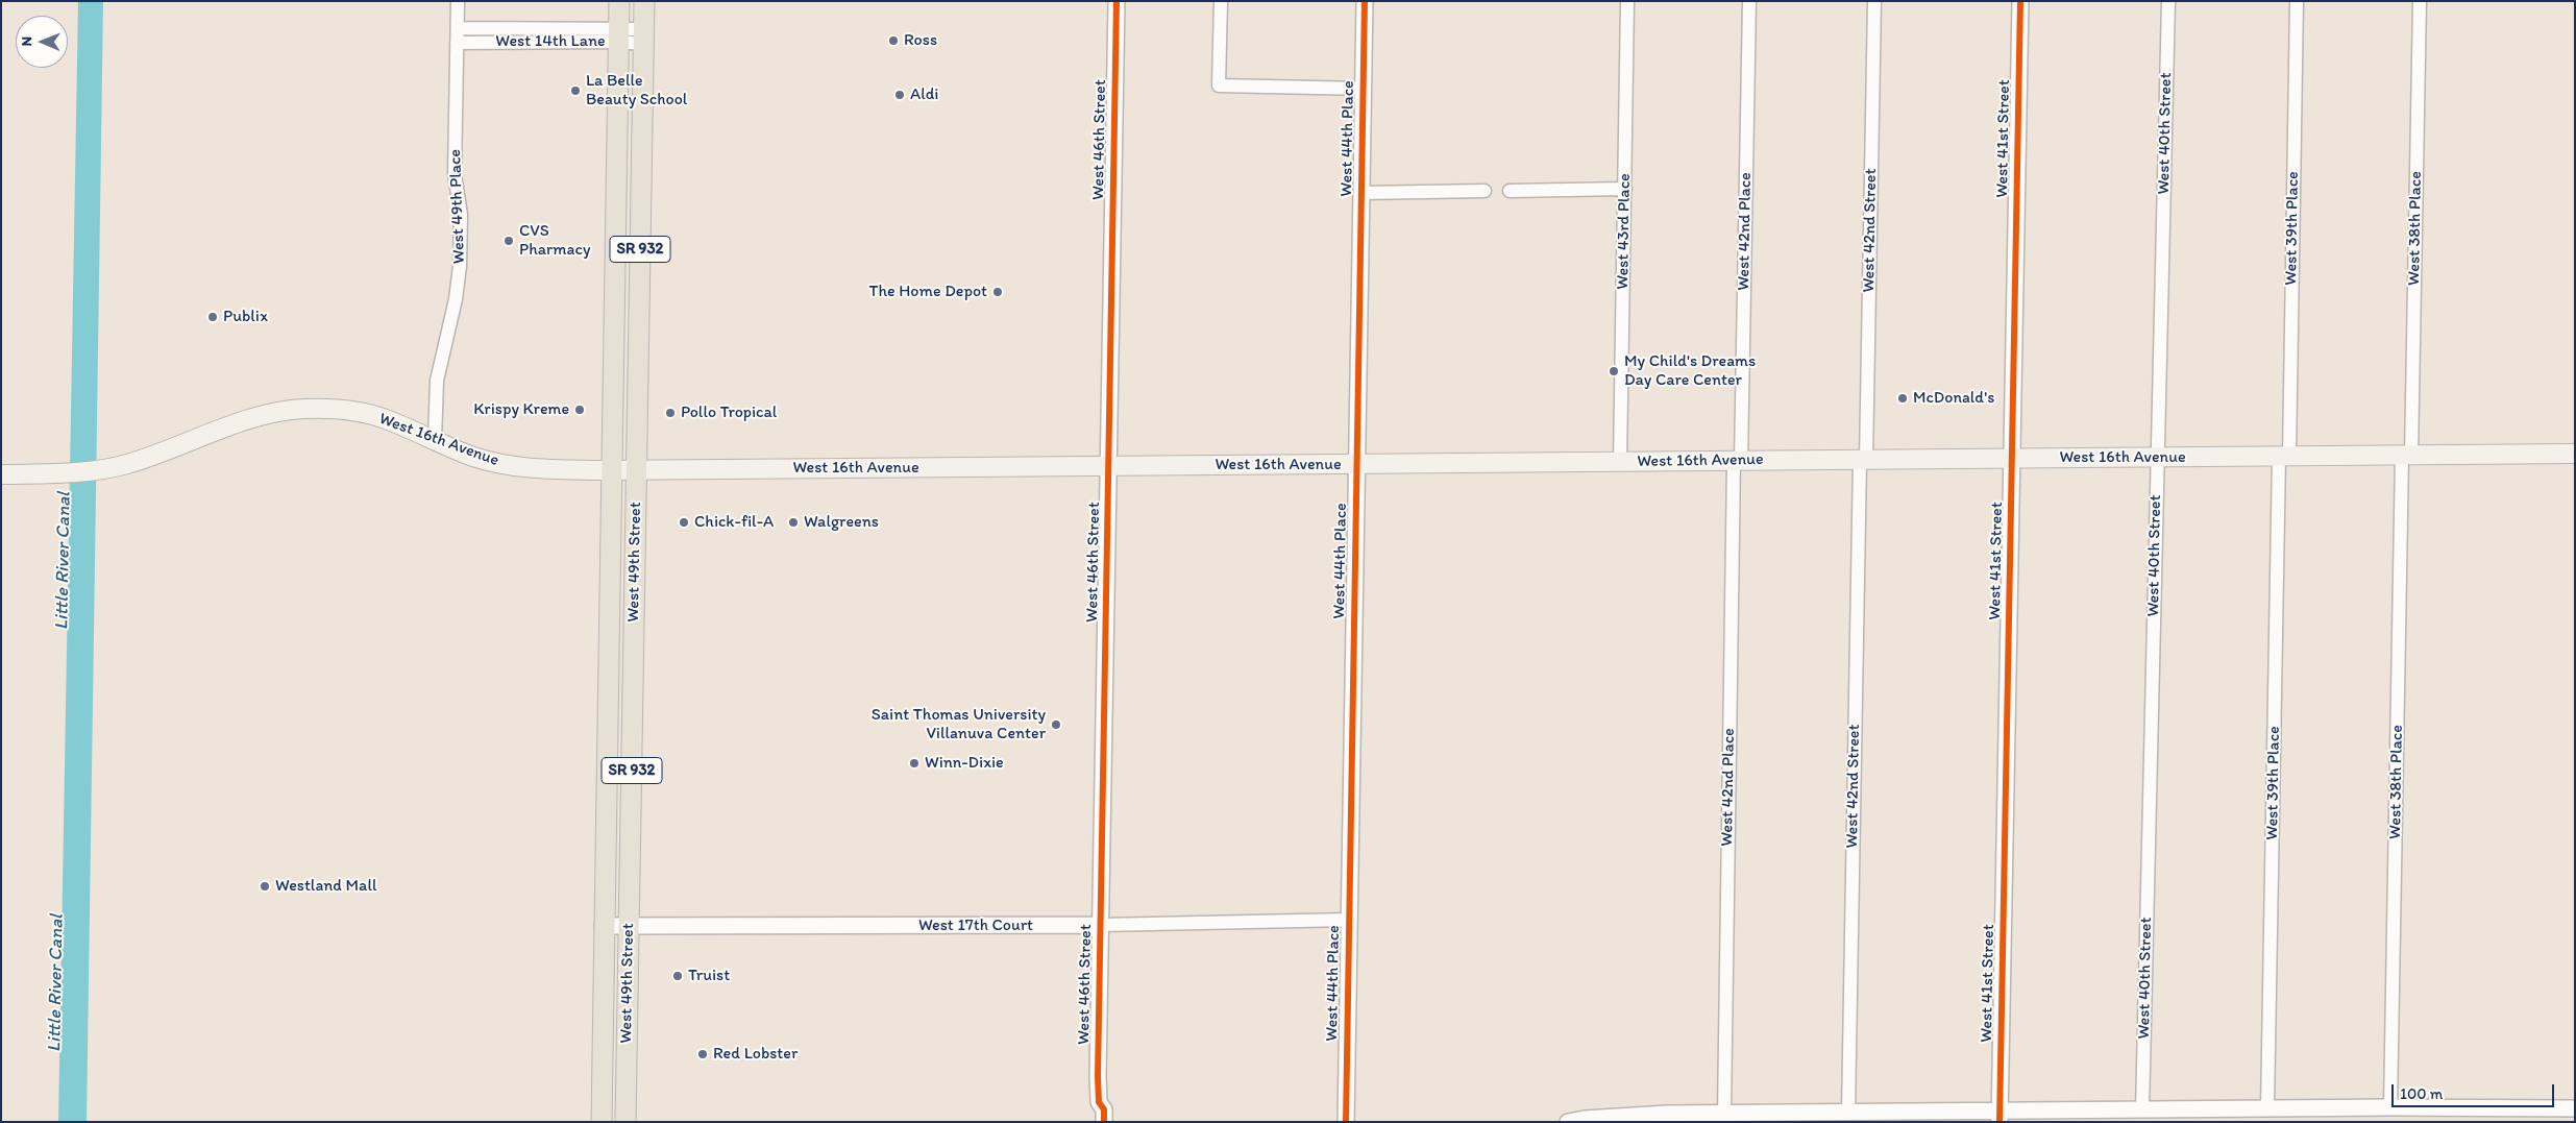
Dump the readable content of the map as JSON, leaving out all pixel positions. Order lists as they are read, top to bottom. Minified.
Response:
{"streets":{"main road":["SR 932","West 16th Avenue","West 49th Street"],"street":["West 14th Lane","West 40th Street","West 44th Place","West 41st Street","West 46th Street","West 49th Place","West 39th Place","West 38th Place","West 42nd Street","West 43rd Place","West 42nd Place","West 17th Court"]},"crossings":[["West 14th Lane","West 49th Place"],["West 14th Lane","West 49th Street"],["West 40th Street","West 16th Avenue"],["West 44th Place","West 16th Avenue"],["West 44th Place","West 17th Court"],["West 41st Street","West 16th Avenue"],["West 46th Street","West 16th Avenue"],["West 46th Street","West 17th Court"],["West 49th Place","West 16th Avenue"],["West 39th Place","West 16th Avenue"],["West 38th Place","West 16th Avenue"],["West 42nd Street","West 16th Avenue"],["West 43rd Place","West 16th Avenue"],["West 42nd Place","West 16th Avenue"],["West 16th Avenue","West 49th Street"],["West 49th Street","West 17th Court"]],"water":["Little River Canal"],"places":["Ross","La Belle Beauty School","Aldi","CVS Pharmacy","The Home Depot","Publix","My Child's Dreams Day Care Center","McDonald's","Krispy Kreme","Pollo Tropical","Chick-fil-A","Walgreens","Saint Thomas University Villanuva Center","Winn-Dixie","Westland Mall","Truist","Red Lobster"],"scale_bar":"100 m","north":"left"}
